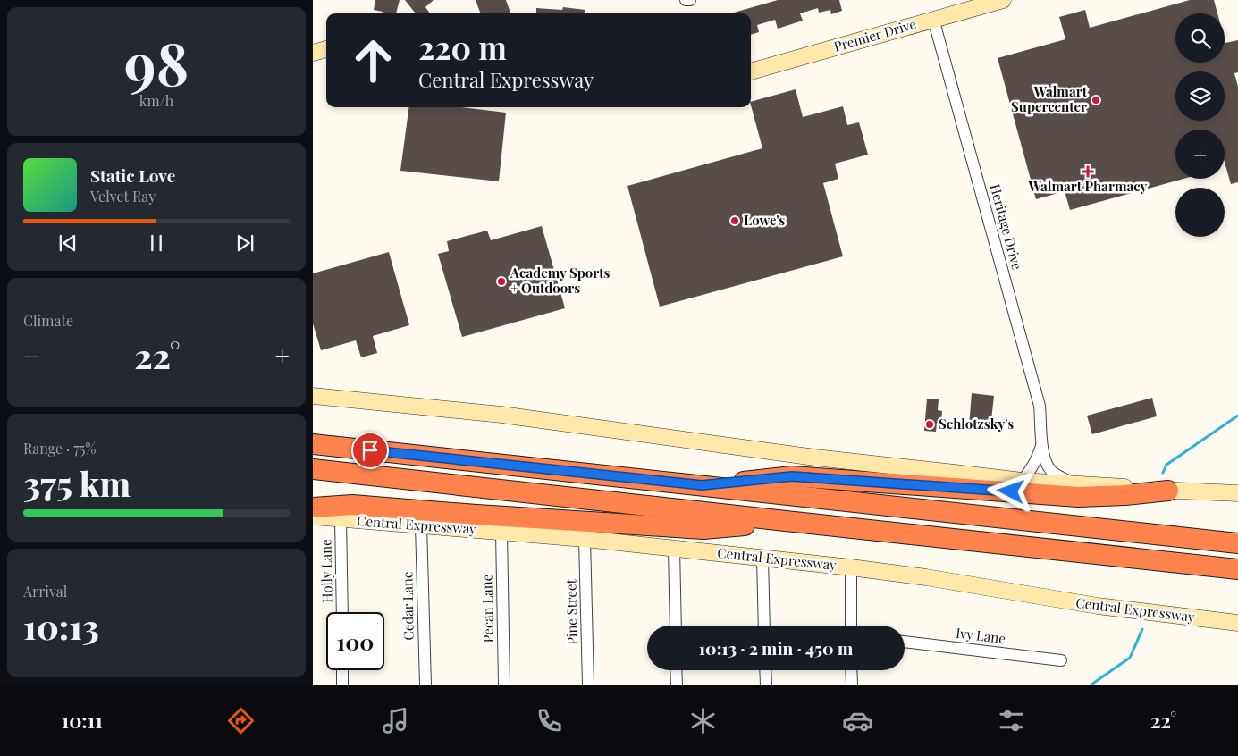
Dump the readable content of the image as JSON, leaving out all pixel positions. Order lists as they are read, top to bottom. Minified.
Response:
{"streets":{"main road":["Premier Drive","Central Expressway"],"street":["Heritage Drive","Holly Lane","Cedar Lane","Pecan Lane","Pine Street","Ivy Lane"]},"crossings":[["Premier Drive","Heritage Drive"],["Central Expressway","Holly Lane"],["Central Expressway","Cedar Lane"],["Central Expressway","Pecan Lane"],["Central Expressway","Pine Street"]],"places":{"other":["Walmart Supercenter","Lowe's","Academy Sports + Outdoors","Schlotzsky's"],"health":["Walmart Pharmacy"]},"page":{"tile":[["98","km/h"],"Climate",["Range · 75%","375 km"],["Arrival","10:13"]],"map_buttons":["+","−"],"turn":["220 m","Central Expressway"],"song":["Static Love","Velvet Ray"],"heat":["−","22°","+"],"limit":"100","trip":"10:13 · 2 min · 450 m","tabs":["10:11","22°"]}}
